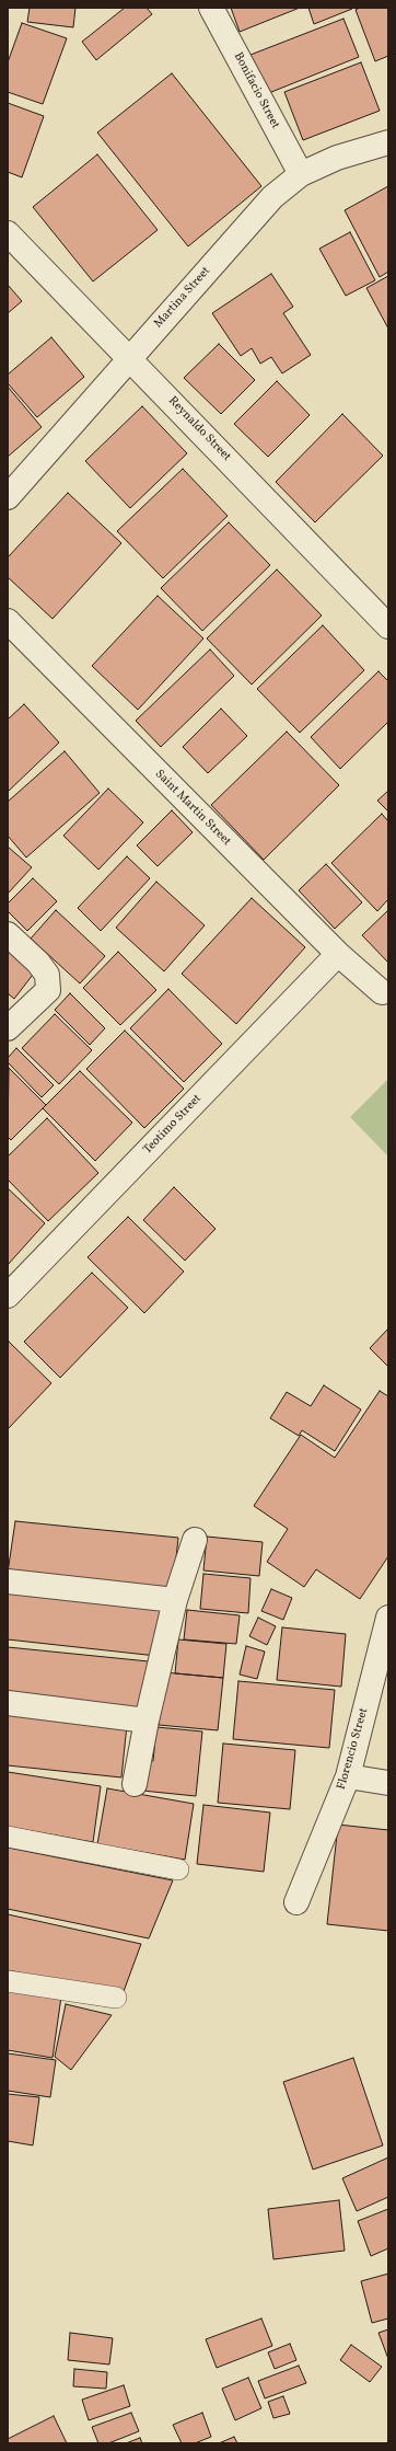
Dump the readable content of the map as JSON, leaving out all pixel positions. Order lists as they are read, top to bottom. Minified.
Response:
{"streets":{"street":["Bonifacio Street","Martina Street","Reynaldo Street","Saint Martin Street","Teotimo Street","Florencio Street"]},"crossings":[["Bonifacio Street","Martina Street"],["Martina Street","Reynaldo Street"],["Saint Martin Street","Teotimo Street"]]}
